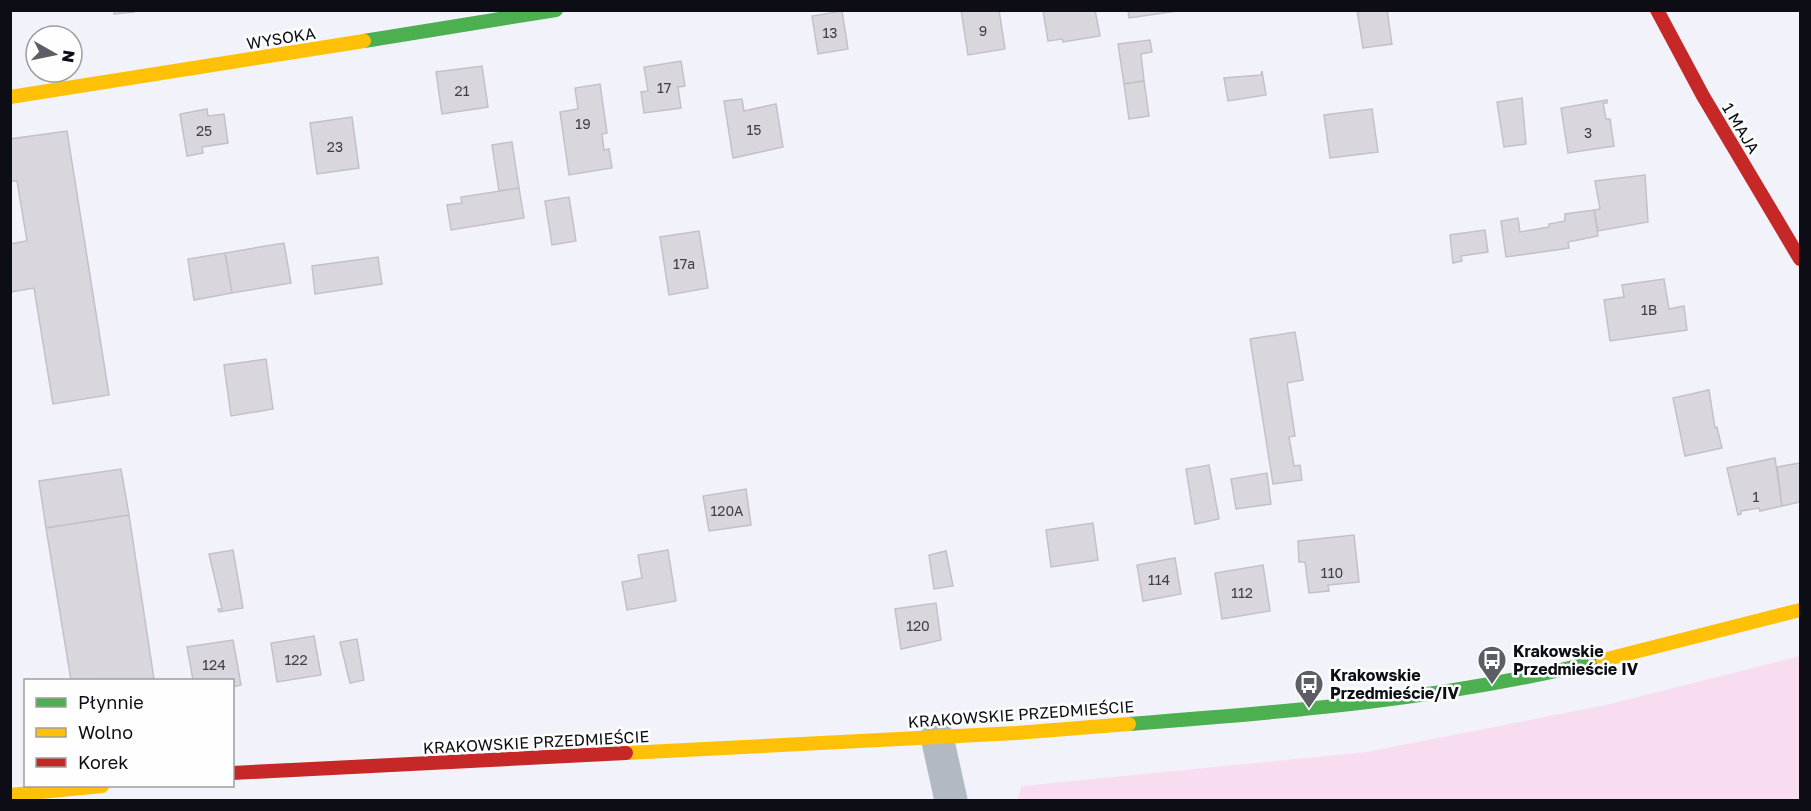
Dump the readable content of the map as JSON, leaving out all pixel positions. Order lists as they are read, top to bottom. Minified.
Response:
{"streets":{"main road":["WYSOKA","1 MAJA","KRAKOWSKIE PRZEDMIEŚCIE"]},"places":{"bus stop":["Krakowskie Przedmieście IV","Krakowskie Przedmieście/IV"]},"house_numbers":["9","13","17","21","19","15","25","3","23","17a","1B","1","120A","110","114","112","120","122","124"],"legend":["Płynnie","Wolno","Korek"],"north":"right"}
